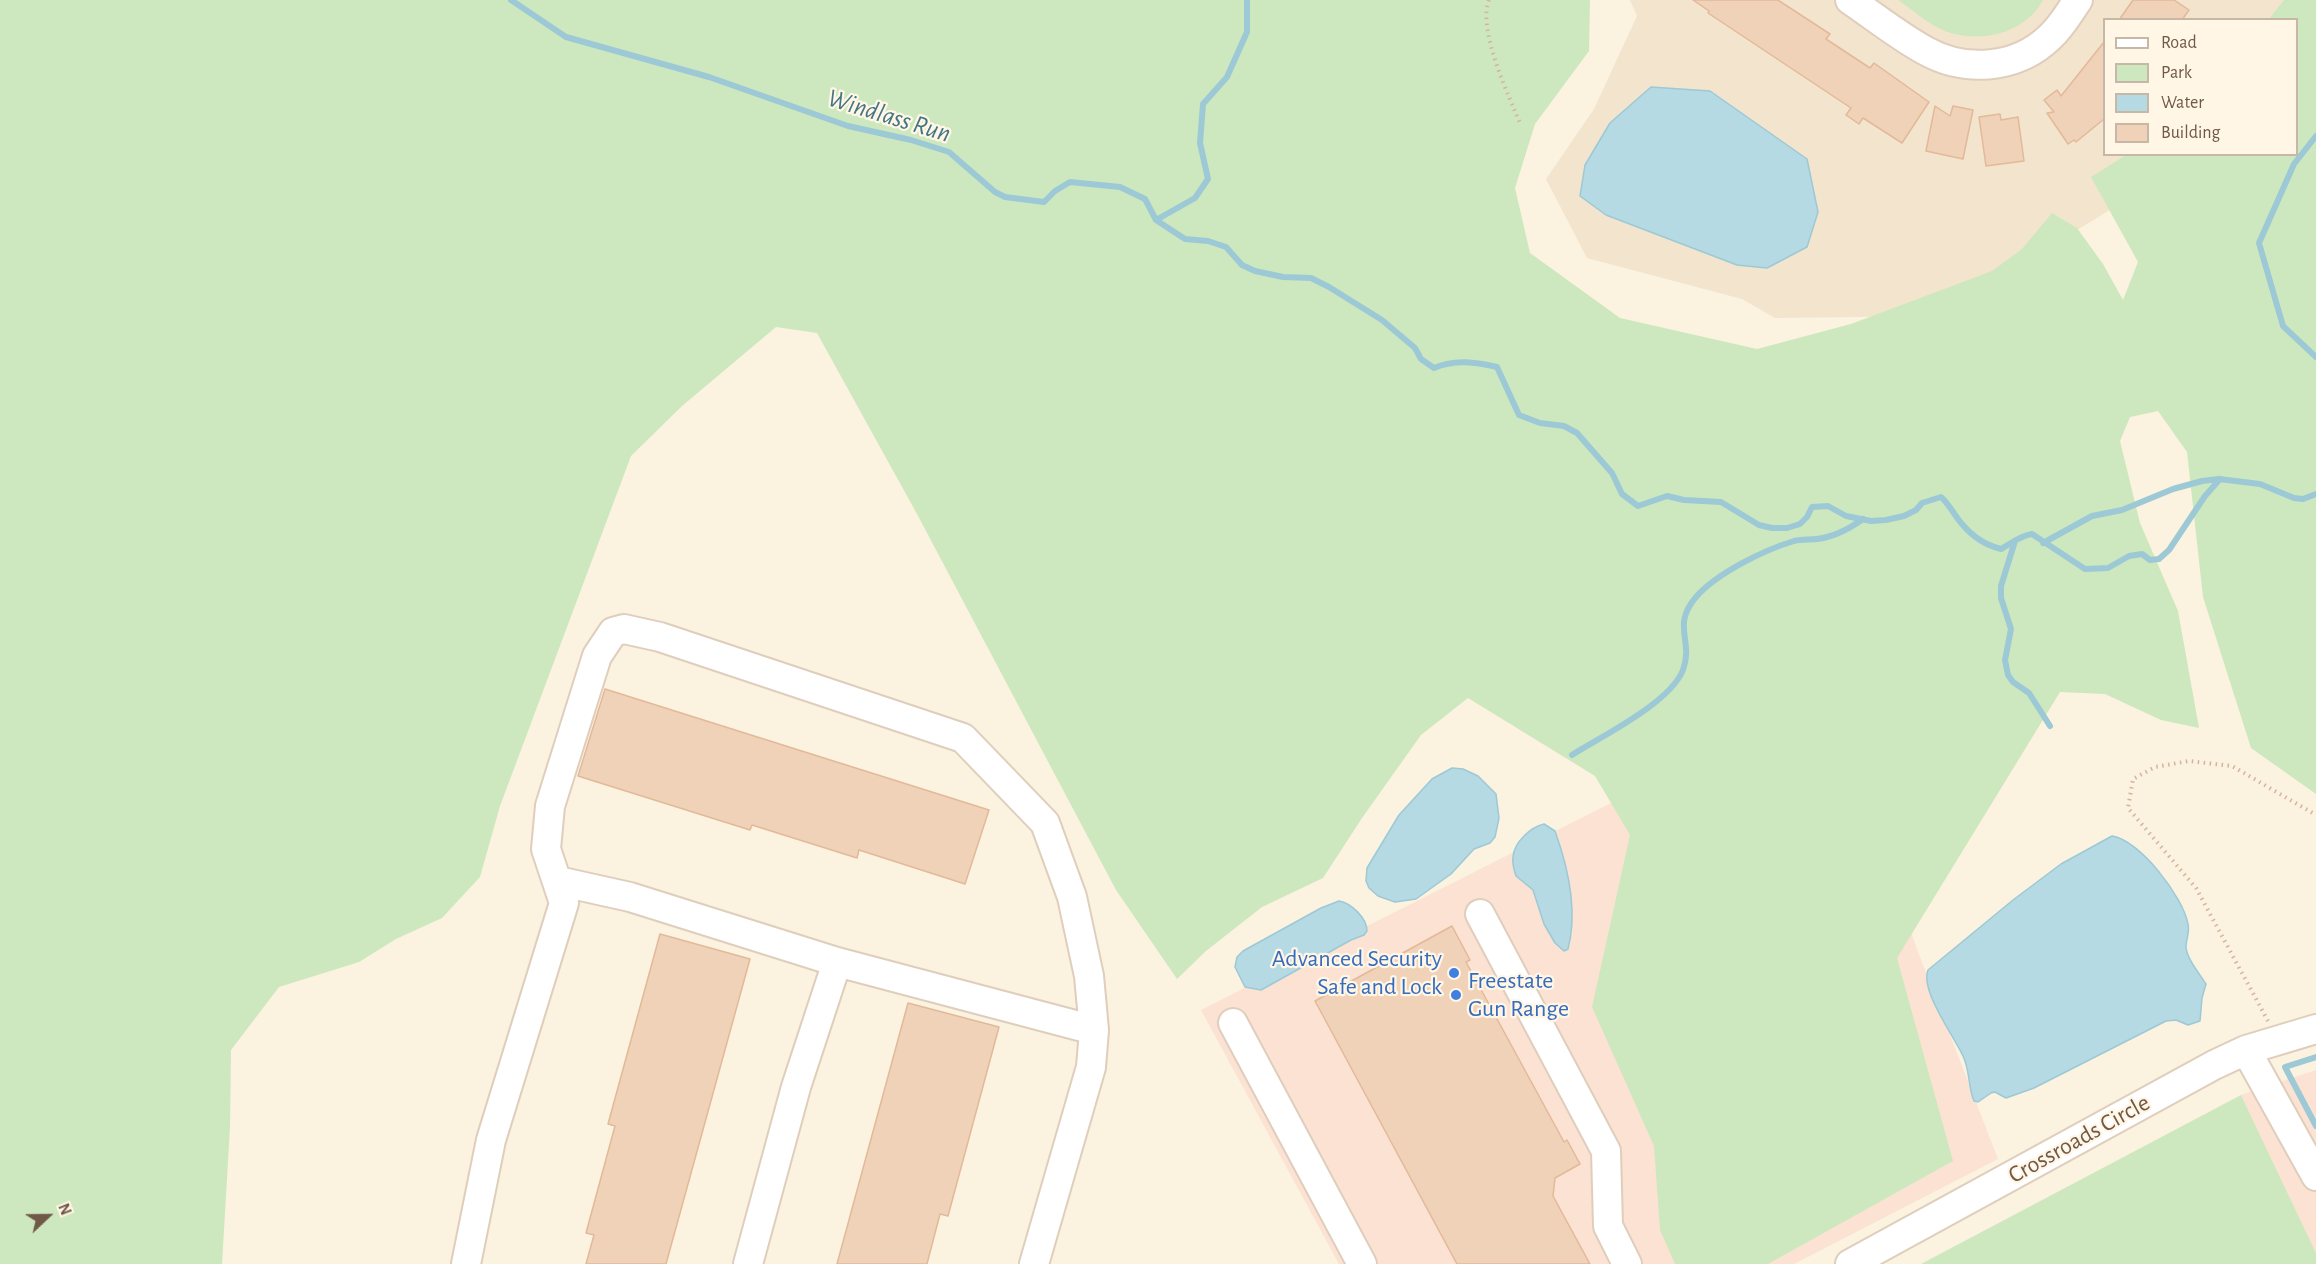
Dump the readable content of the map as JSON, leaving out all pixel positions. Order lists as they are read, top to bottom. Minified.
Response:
{"streets":{"street":["Crossroads Circle"]},"water":["Windlass Run"],"places":["Advanced Security Safe and Lock","Freestate Gun Range"],"legend":["Road","Park","Water","Building"],"north":"right"}
